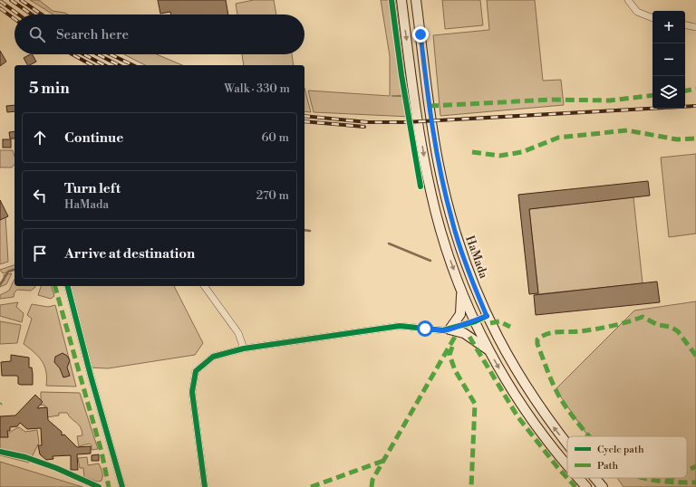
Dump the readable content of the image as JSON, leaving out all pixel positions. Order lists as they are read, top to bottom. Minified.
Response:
{"streets":{"main road":["HaMada"]},"legend":["Cycle path","Path"],"page":{"map_buttons":["+","−"],"search":"Search here","heading":["5 min","Walk · 330 m"],"list":[["Continue","60 m"],["Turn left","HaMada","270 m"],"Arrive at destination"]}}
